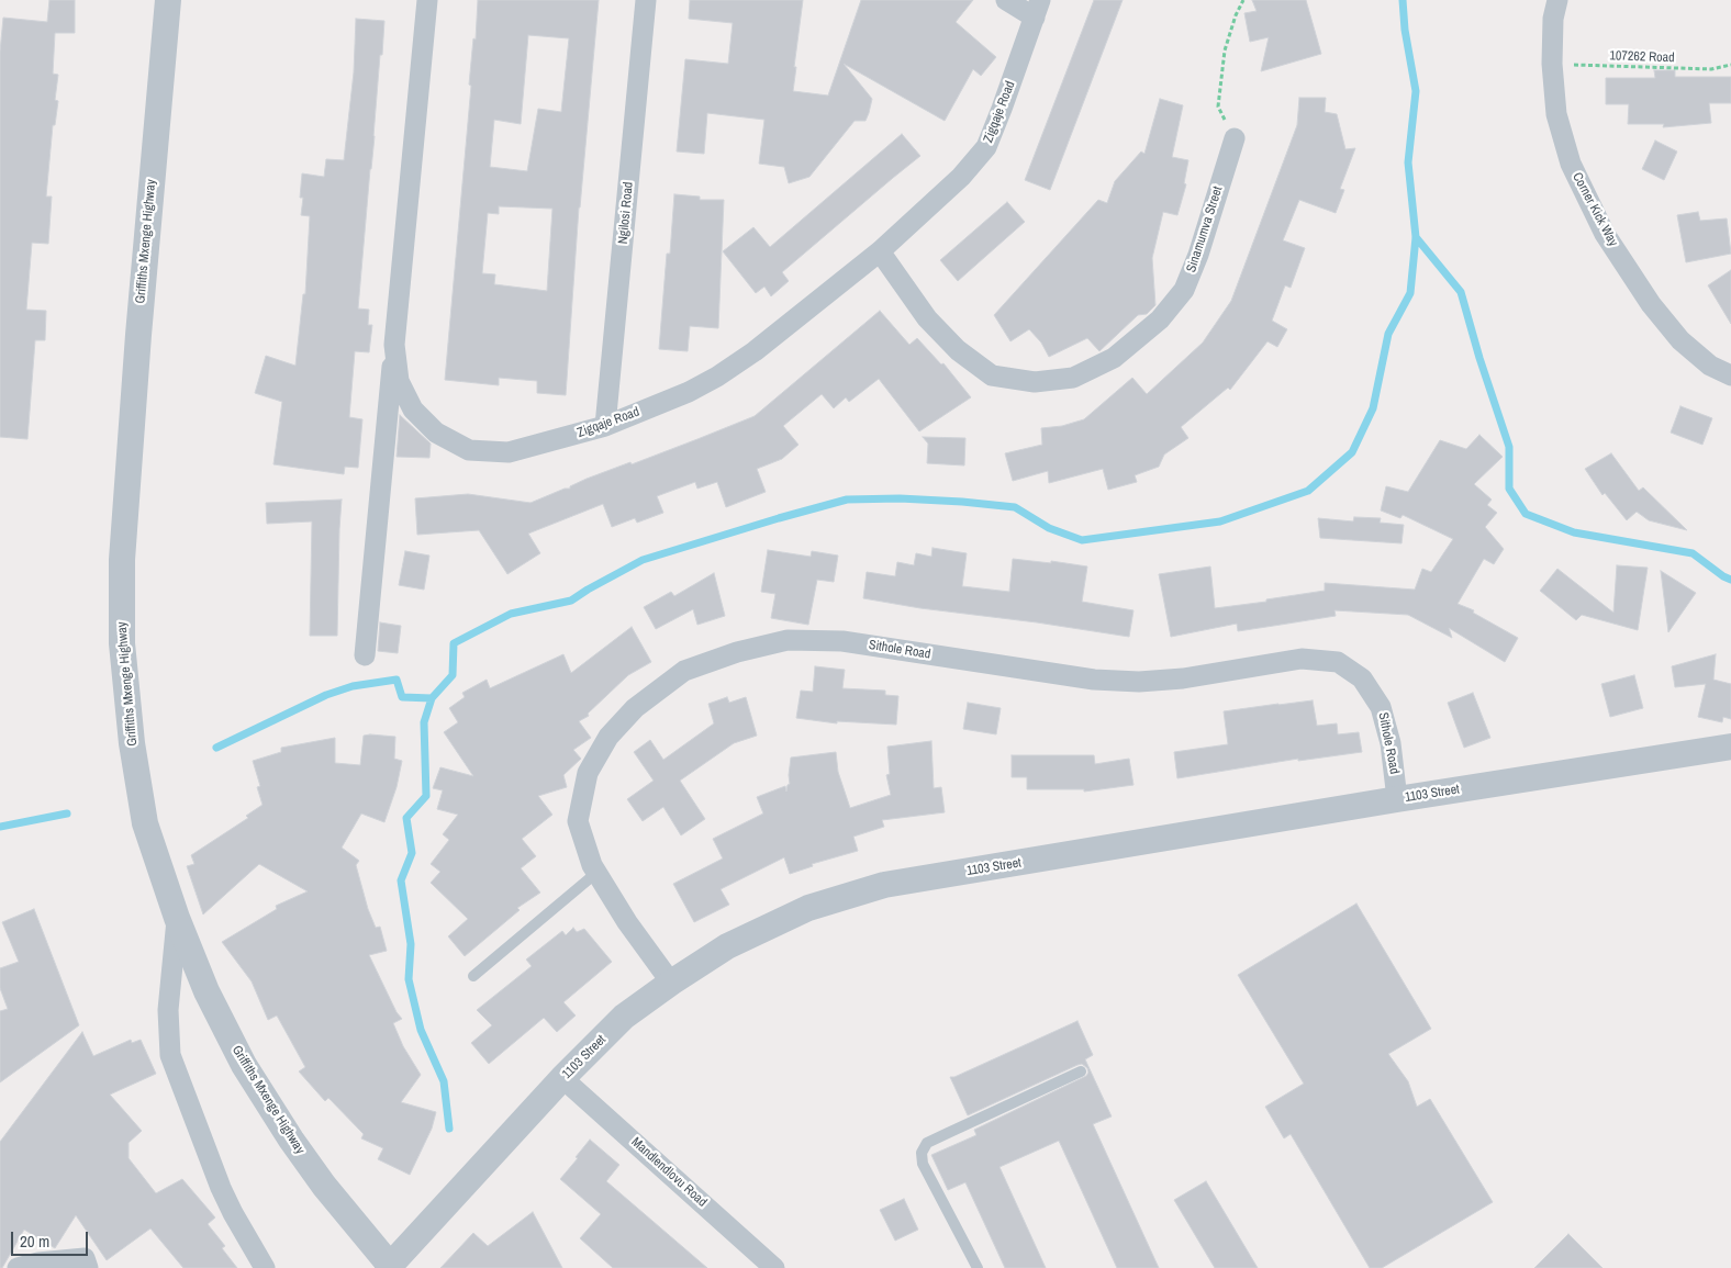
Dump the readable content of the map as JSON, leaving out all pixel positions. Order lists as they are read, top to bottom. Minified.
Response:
{"streets":{"street":["Zigqaje Road","Corner Kick Way","Ngilosi Road","Sinamumva Street","Griffiths Mxenge Highway","Sithole Road","1103 Street","Mandlendlovu Road"],"path":["107262 Road"]},"crossings":[["107262 Road","Corner Kick Way"],["Zigqaje Road","Ngilosi Road"],["Zigqaje Road","Sinamumva Street"],["Griffiths Mxenge Highway","1103 Street"],["Sithole Road","1103 Street"],["1103 Street","Mandlendlovu Road"]],"scale_bar":"20 m"}
